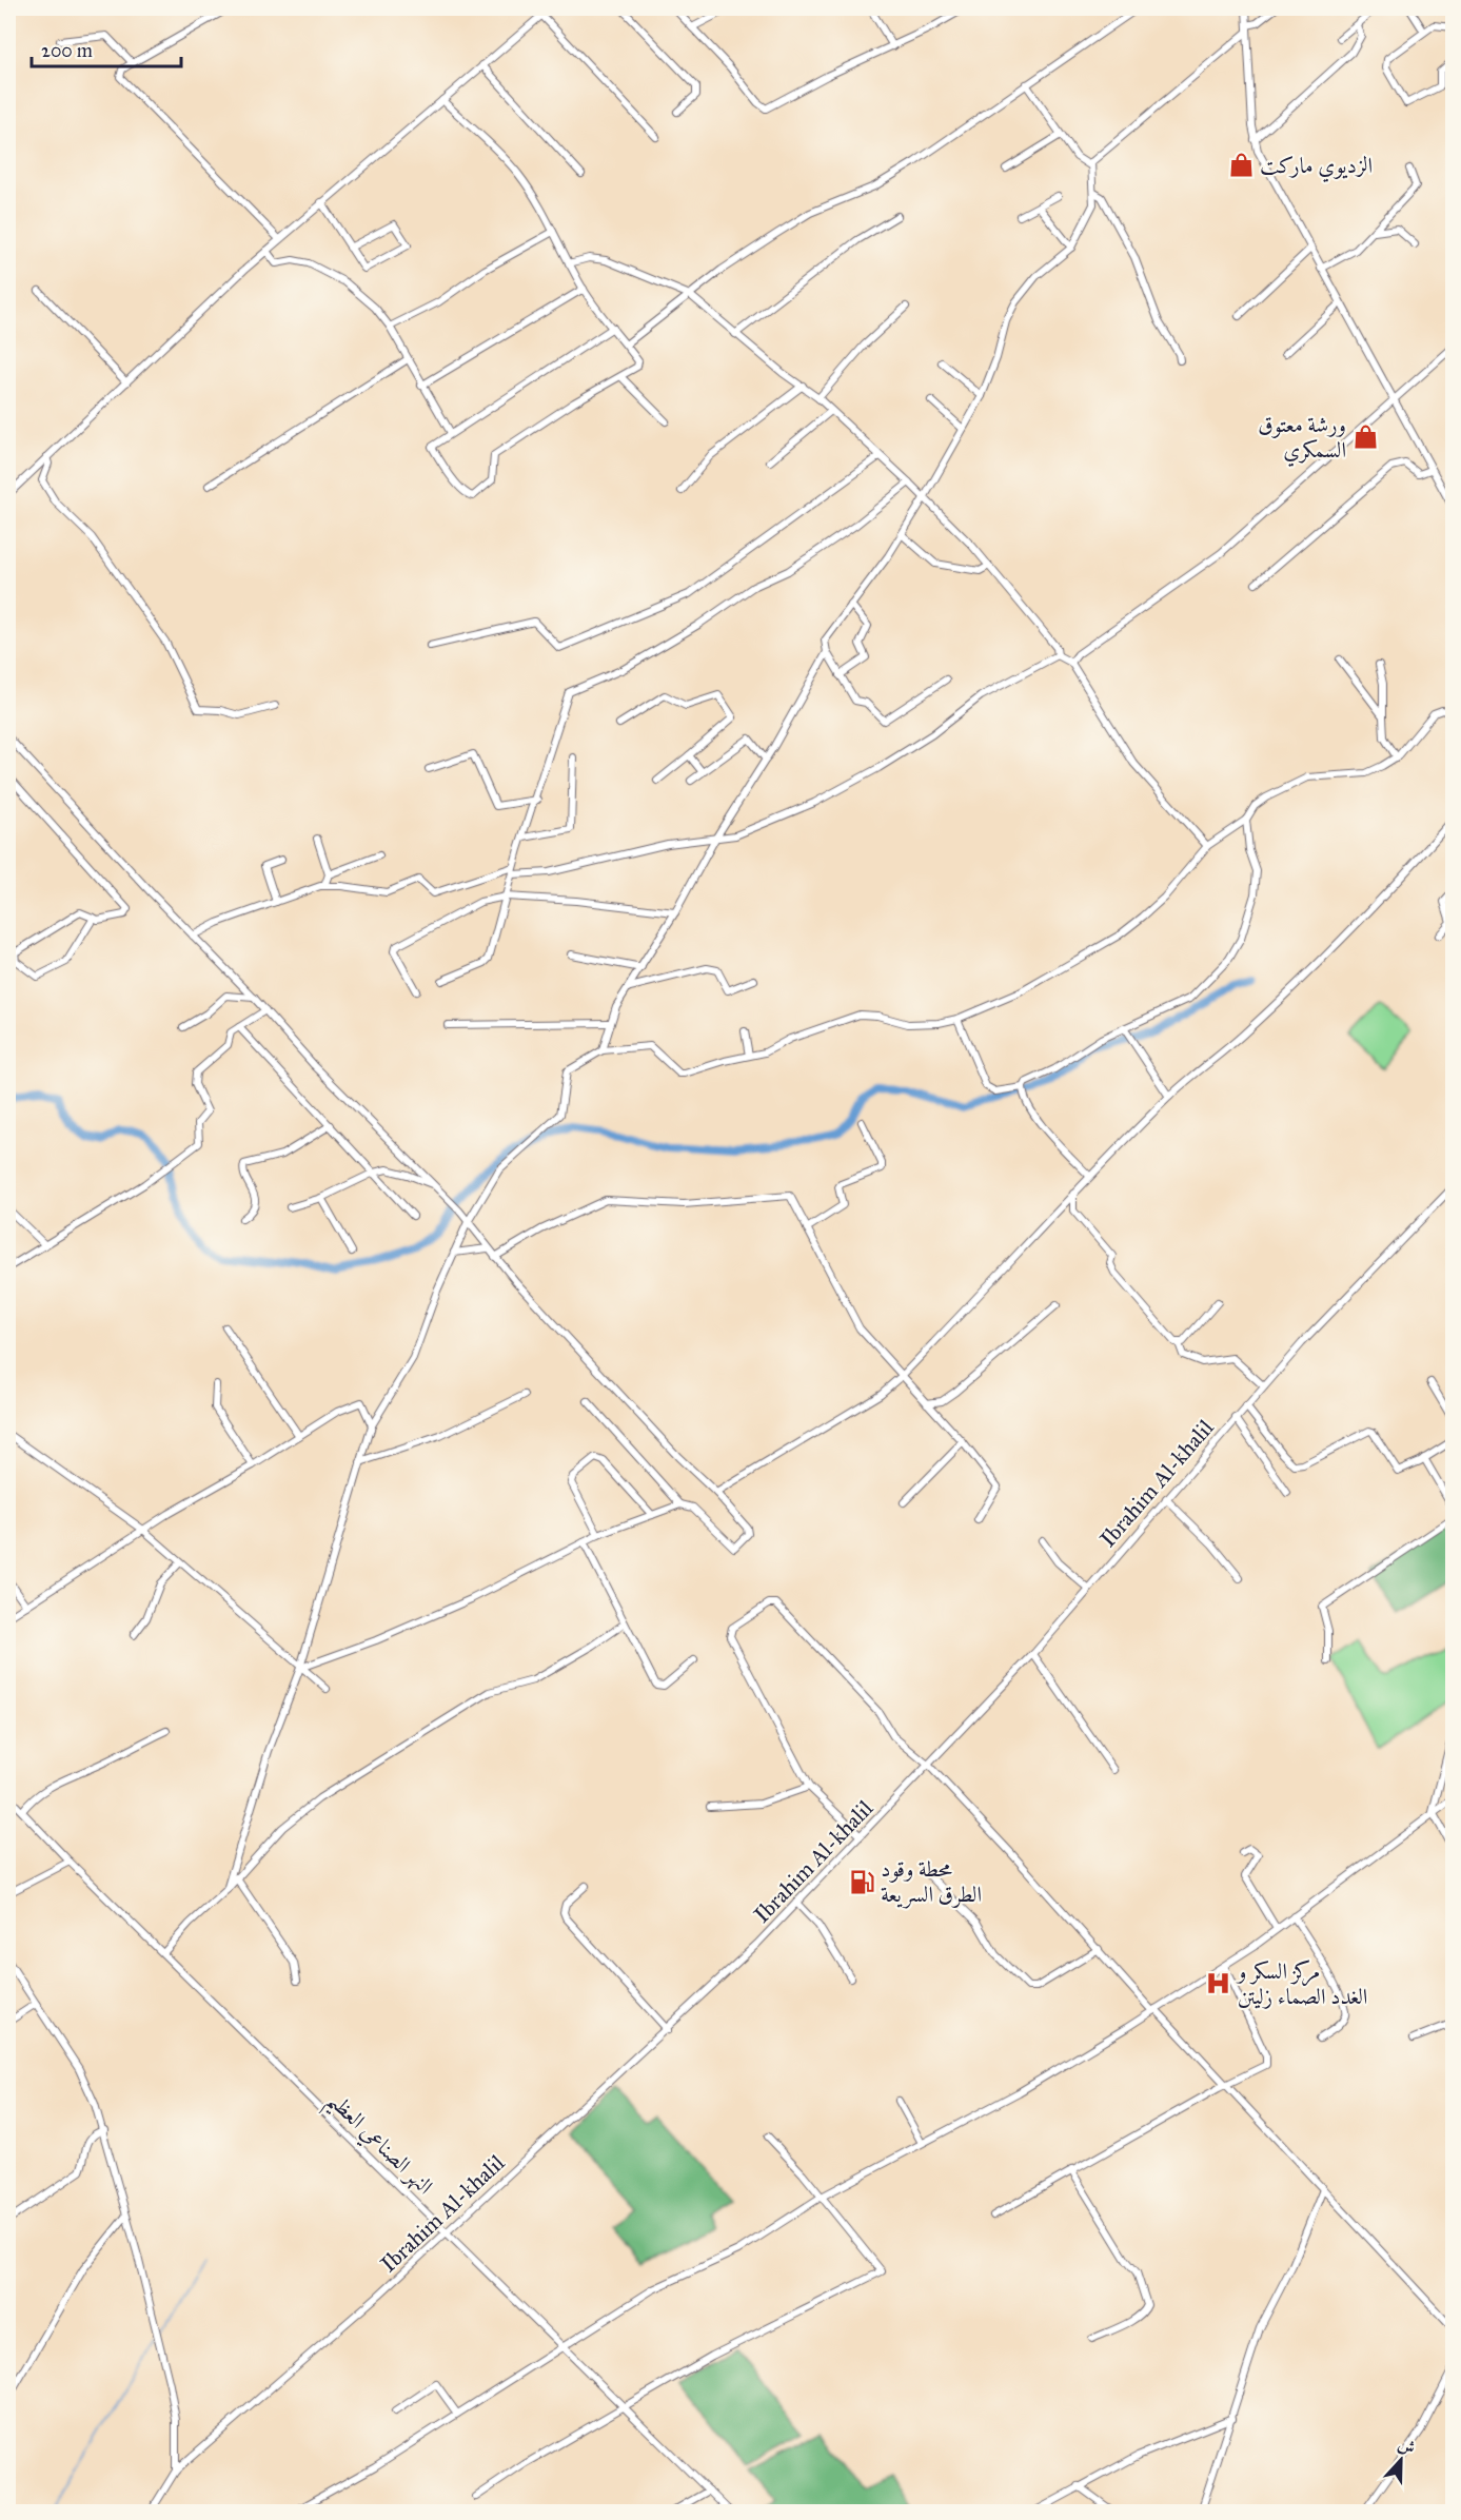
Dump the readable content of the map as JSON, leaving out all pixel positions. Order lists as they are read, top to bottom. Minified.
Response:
{"streets":{"street":["Ibrahim Al-khalil","النهر الصناعي العظيم"]},"crossings":[["Ibrahim Al-khalil","النهر الصناعي العظيم"]],"places":{"shop":["الزديوي ماركت","ورشة معتوق السمكري"],"fuel station":["محطة وقود الطرق السريعة"],"hospital":["مركز السكر و الغدد الصماء زليتن"]},"scale_bar":"200 m","north":"top"}
